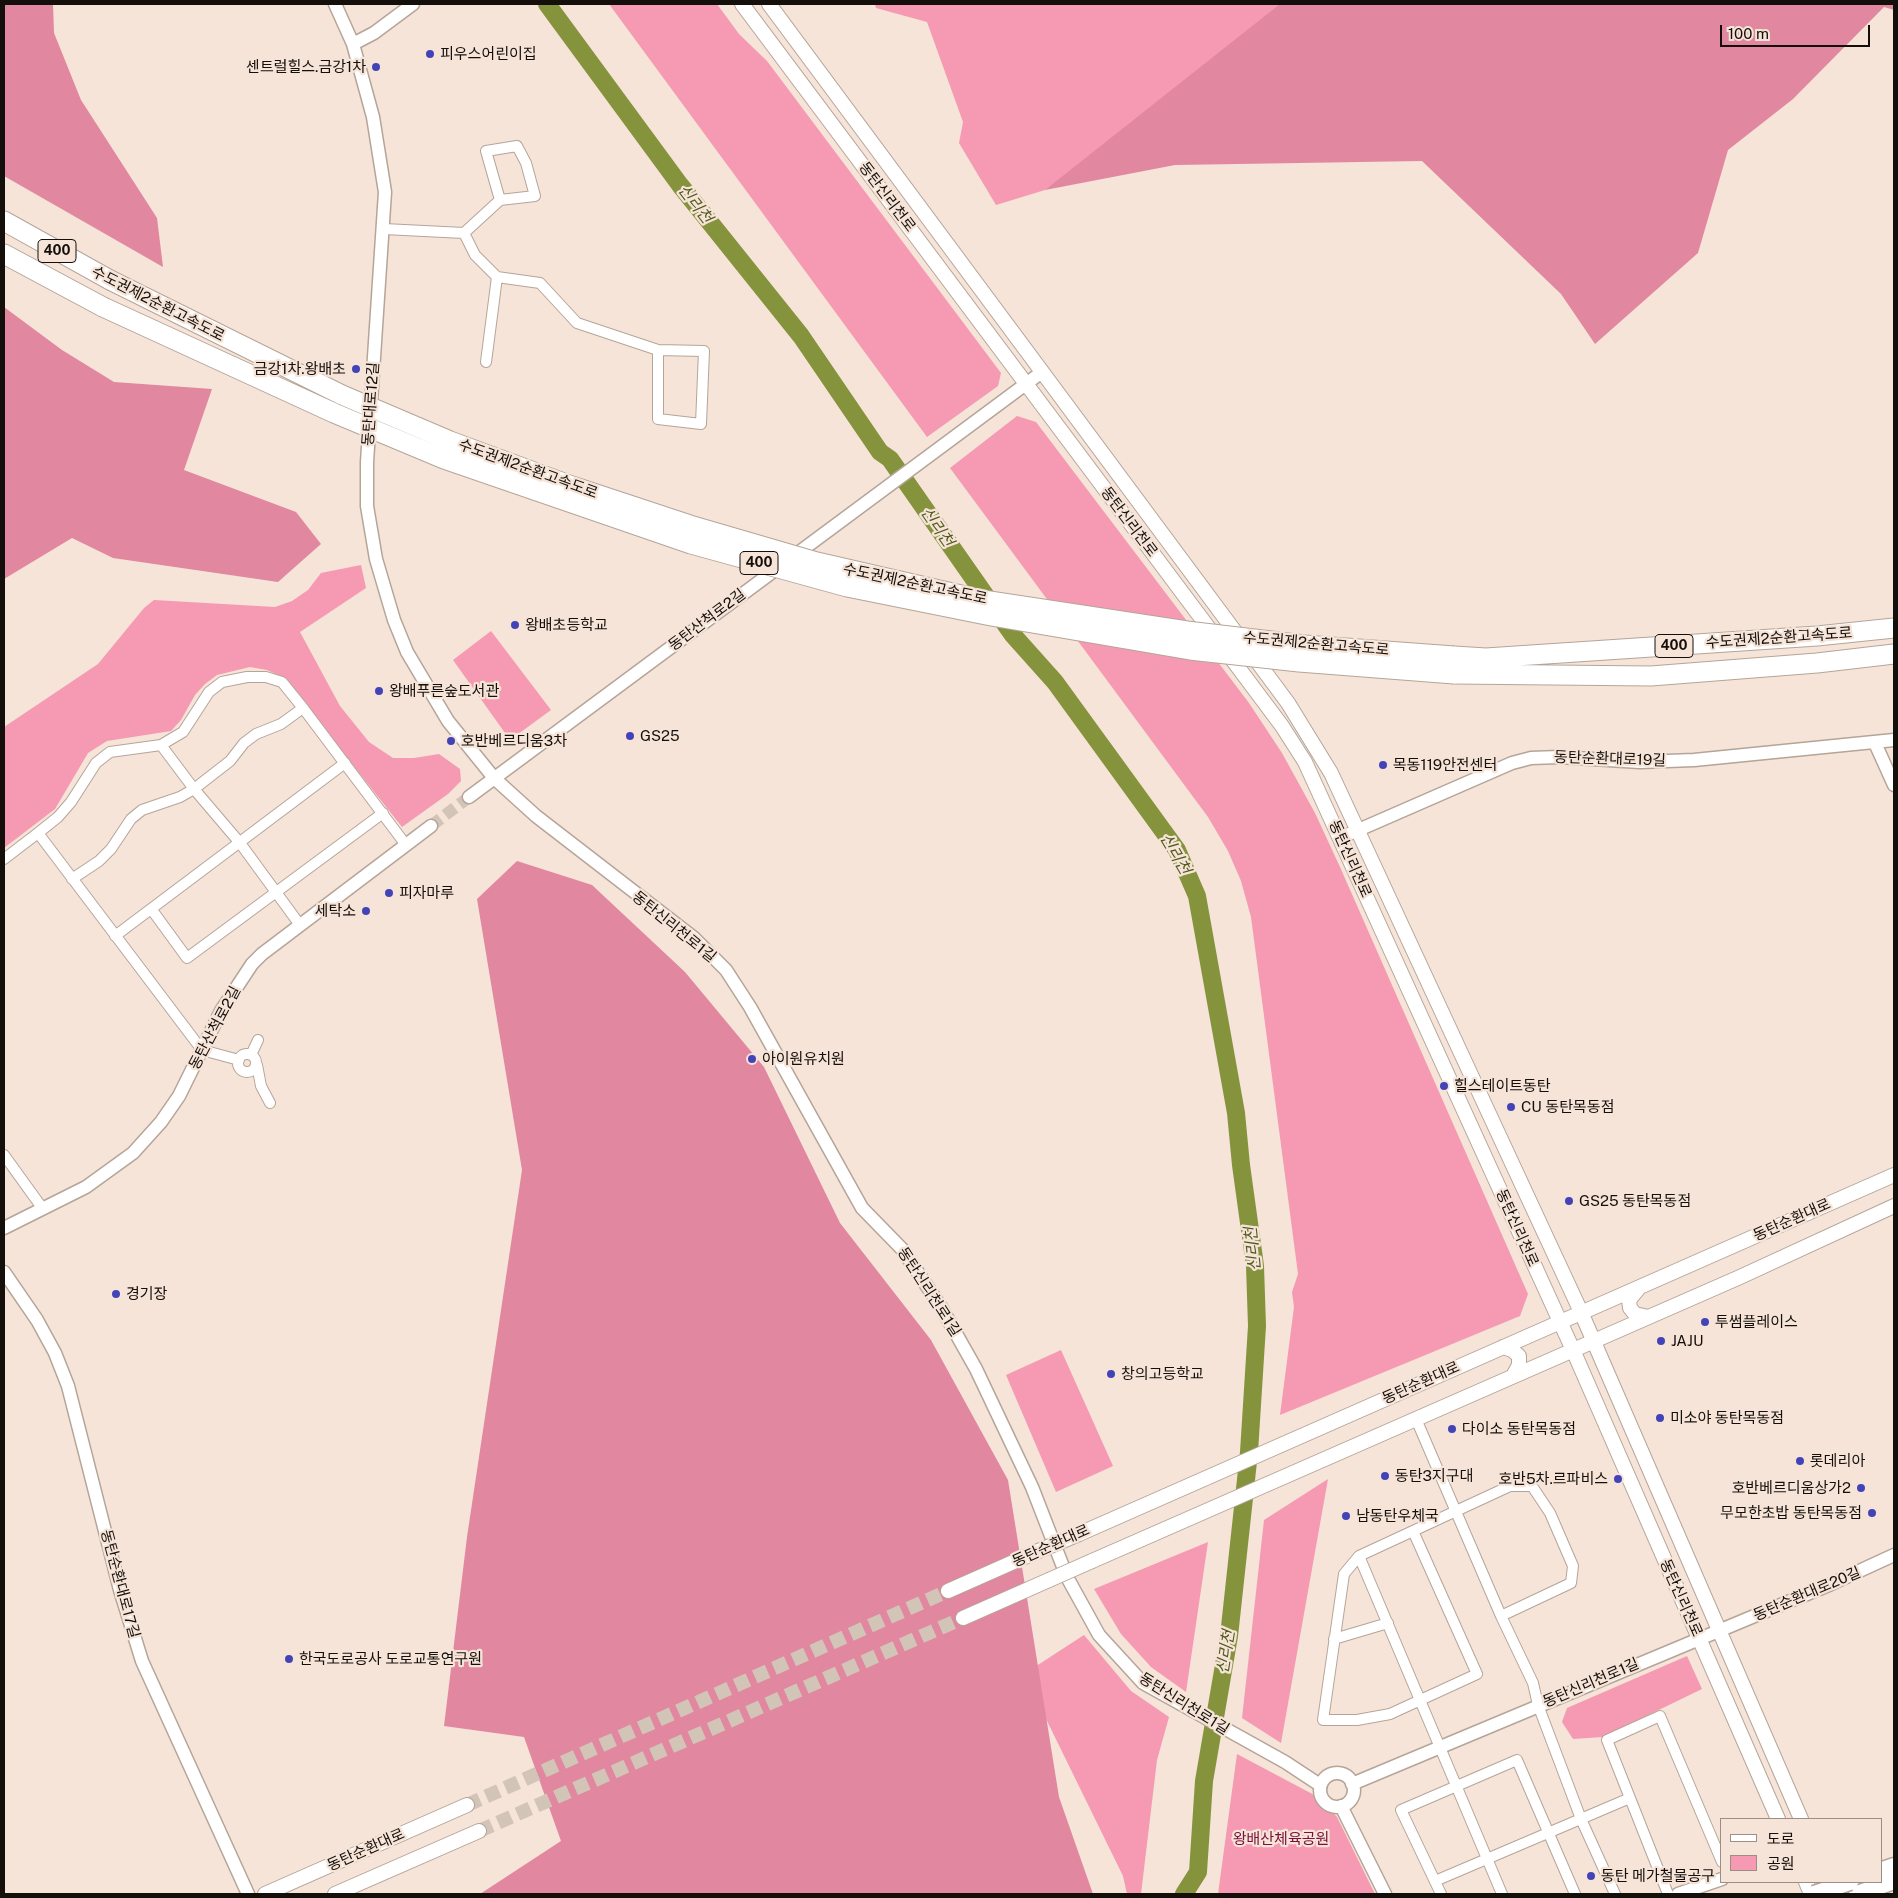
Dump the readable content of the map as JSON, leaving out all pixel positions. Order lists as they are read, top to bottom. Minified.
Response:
{"streets":{"highway":["400","수도권제2순환고속도로"],"main road":["동탄신리천로","동탄순환대로"],"street":["동탄대로12길","동탄산척로2길","동탄순환대로19길","동탄신리천로1길","동탄순환대로17길","동탄순환대로20길"]},"crossings":[["동탄신리천로","동탄산척로2길"],["동탄신리천로","동탄순환대로19길"],["동탄신리천로","동탄신리천로1길"],["동탄신리천로","동탄순환대로"],["동탄신리천로","동탄순환대로20길"],["동탄대로12길","동탄산척로2길"],["동탄대로12길","동탄신리천로1길"],["동탄산척로2길","동탄신리천로1길"],["동탄신리천로1길","동탄순환대로20길"]],"water":["신리천"],"parks":["왕배산체육공원"],"places":["피우스어린이집","센트럴힐스.금강1차","금강1차.왕배초","왕배초등학교","왕배푸른숲도서관","GS25","호반베르디움3차","목동119안전센터","피자마루","세탁소","아이원유치원","힐스테이트동탄","CU 동탄목동점","GS25 동탄목동점","경기장","투썸플레이스","JAJU","창의고등학교","미소야 동탄목동점","다이소 동탄목동점","롯데리아","동탄3지구대","호반5차.르파비스","호반베르디움상가2","무모한초밥 동탄목동점","남동탄우체국","한국도로공사 도로교통연구원","동탄 메가철물공구"],"legend":["도로","공원"],"scale_bar":"100 m"}
